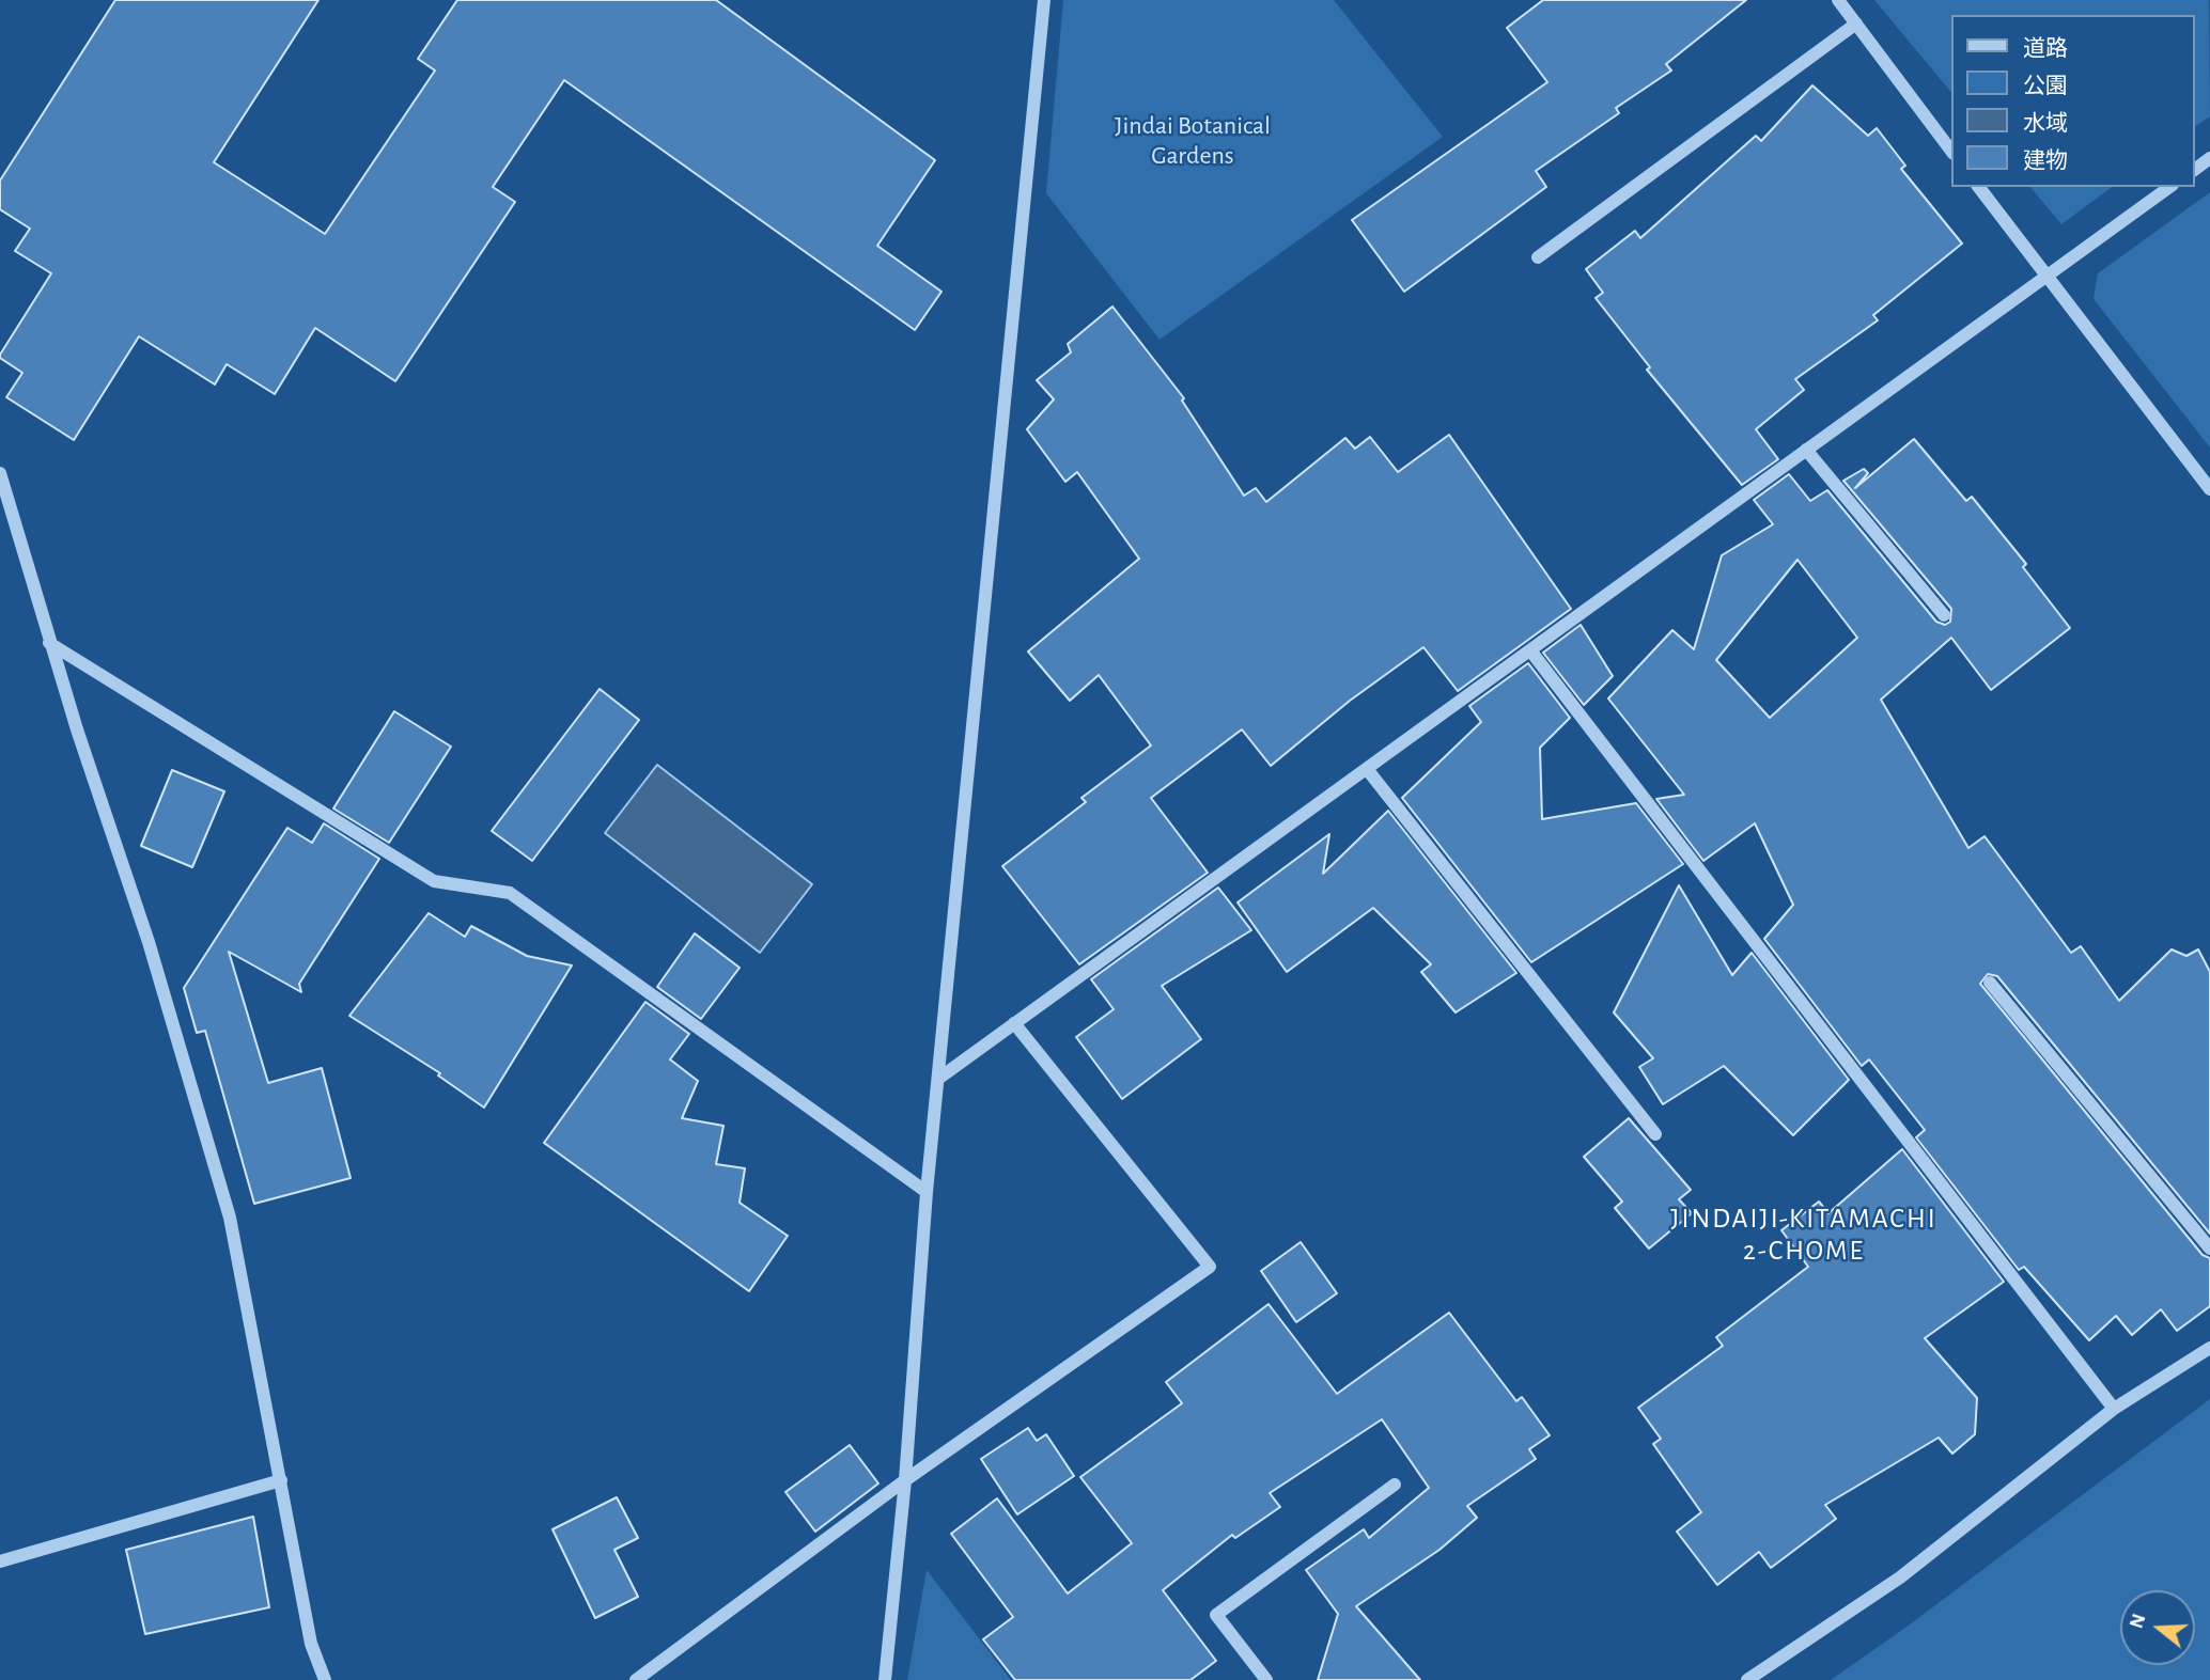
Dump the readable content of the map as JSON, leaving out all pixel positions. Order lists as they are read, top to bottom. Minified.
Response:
{"districts":["JINDAIJI-KITAMACHI 2-CHOME"],"parks":["Jindai Botanical Gardens"],"legend":["道路","公園","水域","建物"],"north":"left"}
